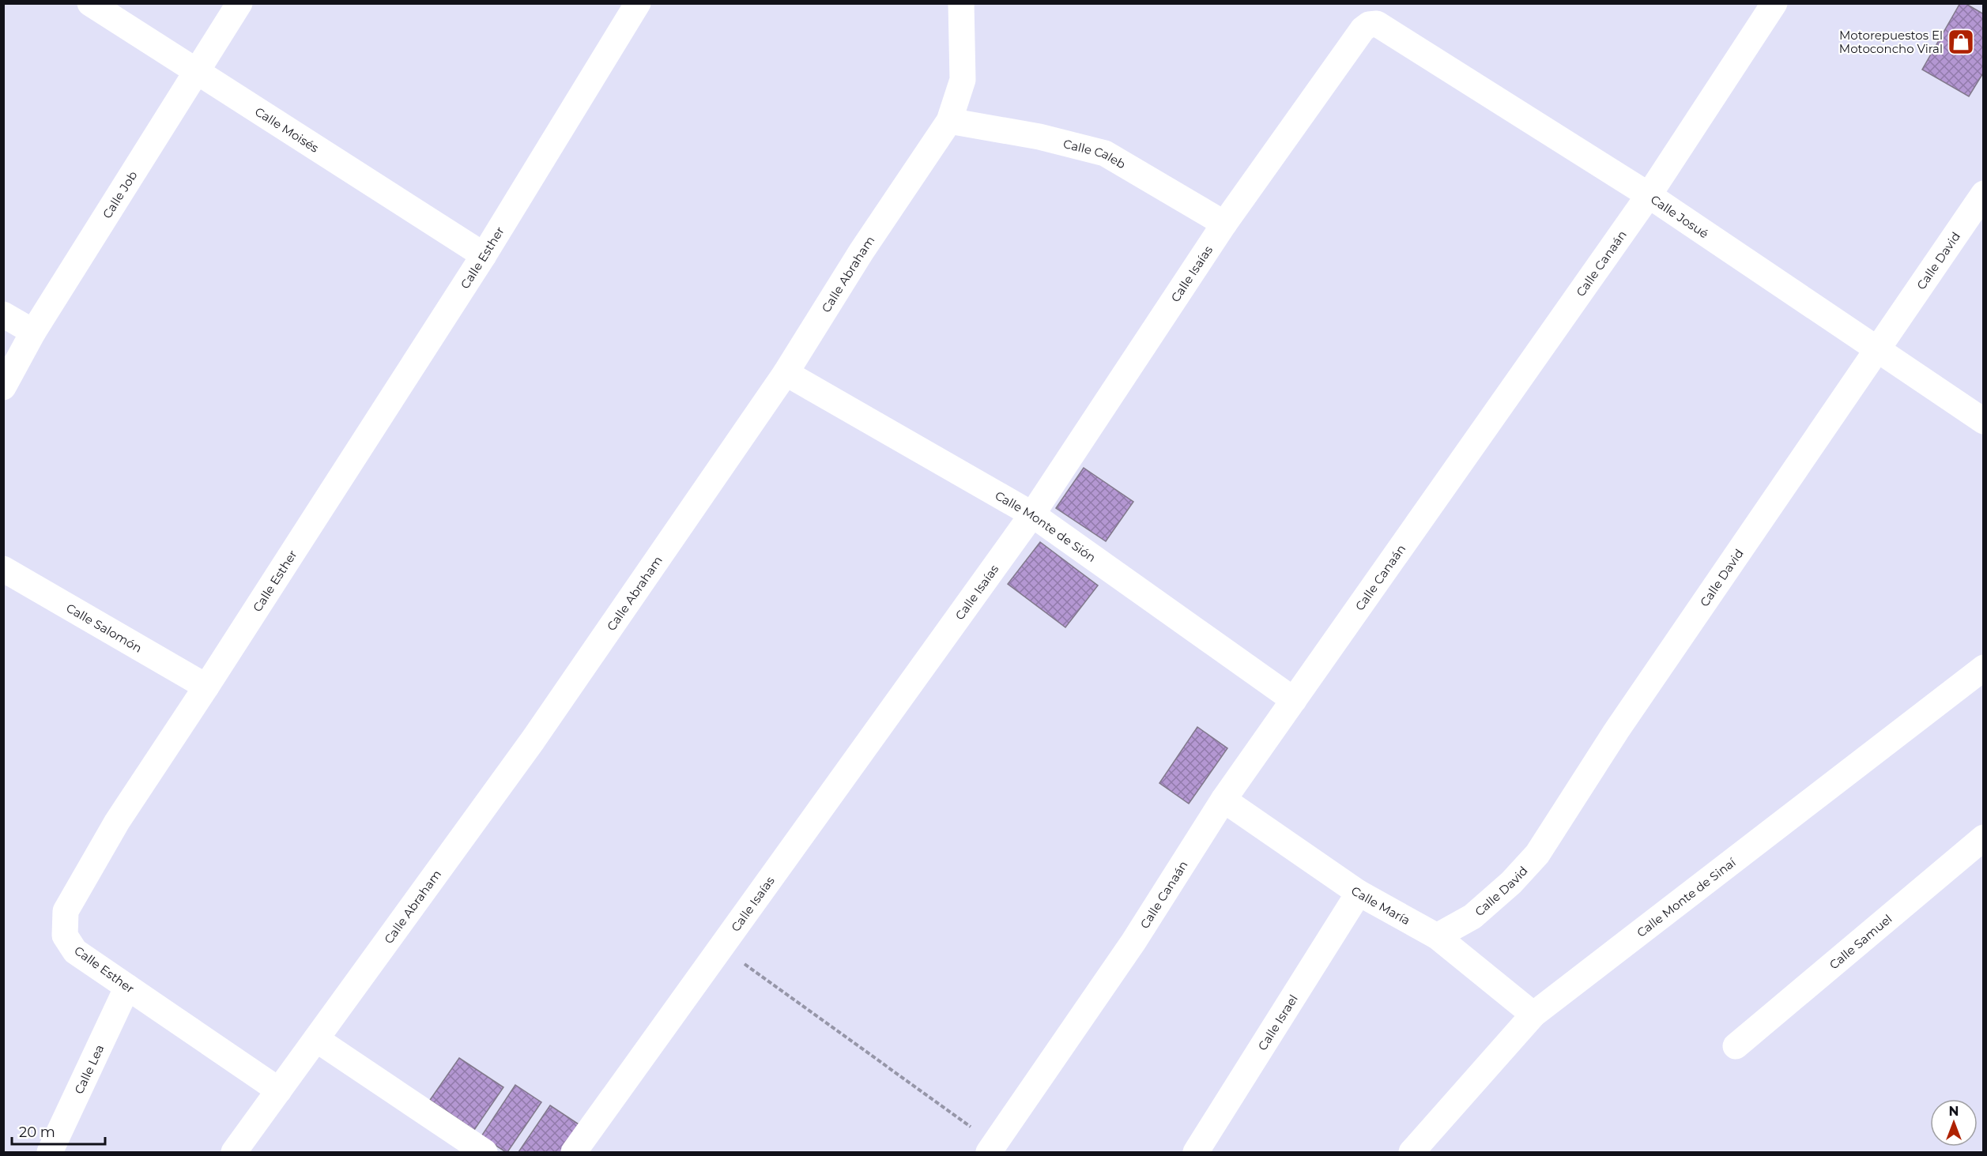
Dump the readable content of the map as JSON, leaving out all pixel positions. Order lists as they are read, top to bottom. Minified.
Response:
{"streets":{"street":["Calle Moisés","Calle Caleb","Calle Job","Calle Josué","Calle Esther","Calle David","Calle Canaán","Calle Isaías","Calle Abraham","Calle Monte de Sión","Calle Salomón","Calle Monte de Sinaí","Calle María","Calle Samuel","Calle Israel","Calle Lea"]},"crossings":[["Calle Moisés","Calle Job"],["Calle Moisés","Calle Esther"],["Calle Caleb","Calle Isaías"],["Calle Caleb","Calle Abraham"],["Calle Josué","Calle David"],["Calle Josué","Calle Canaán"],["Calle Josué","Calle Isaías"],["Calle Esther","Calle Abraham"],["Calle Esther","Calle Salomón"],["Calle Esther","Calle Lea"],["Calle David","Calle María"],["Calle Canaán","Calle Monte de Sión"],["Calle Canaán","Calle María"],["Calle Isaías","Calle Monte de Sión"],["Calle Abraham","Calle Monte de Sión"],["Calle Monte de Sinaí","Calle María"],["Calle María","Calle Israel"]],"places":{"shop":["Motorepuestos El Motoconcho Viral"]},"scale_bar":"20 m","north":"top"}
